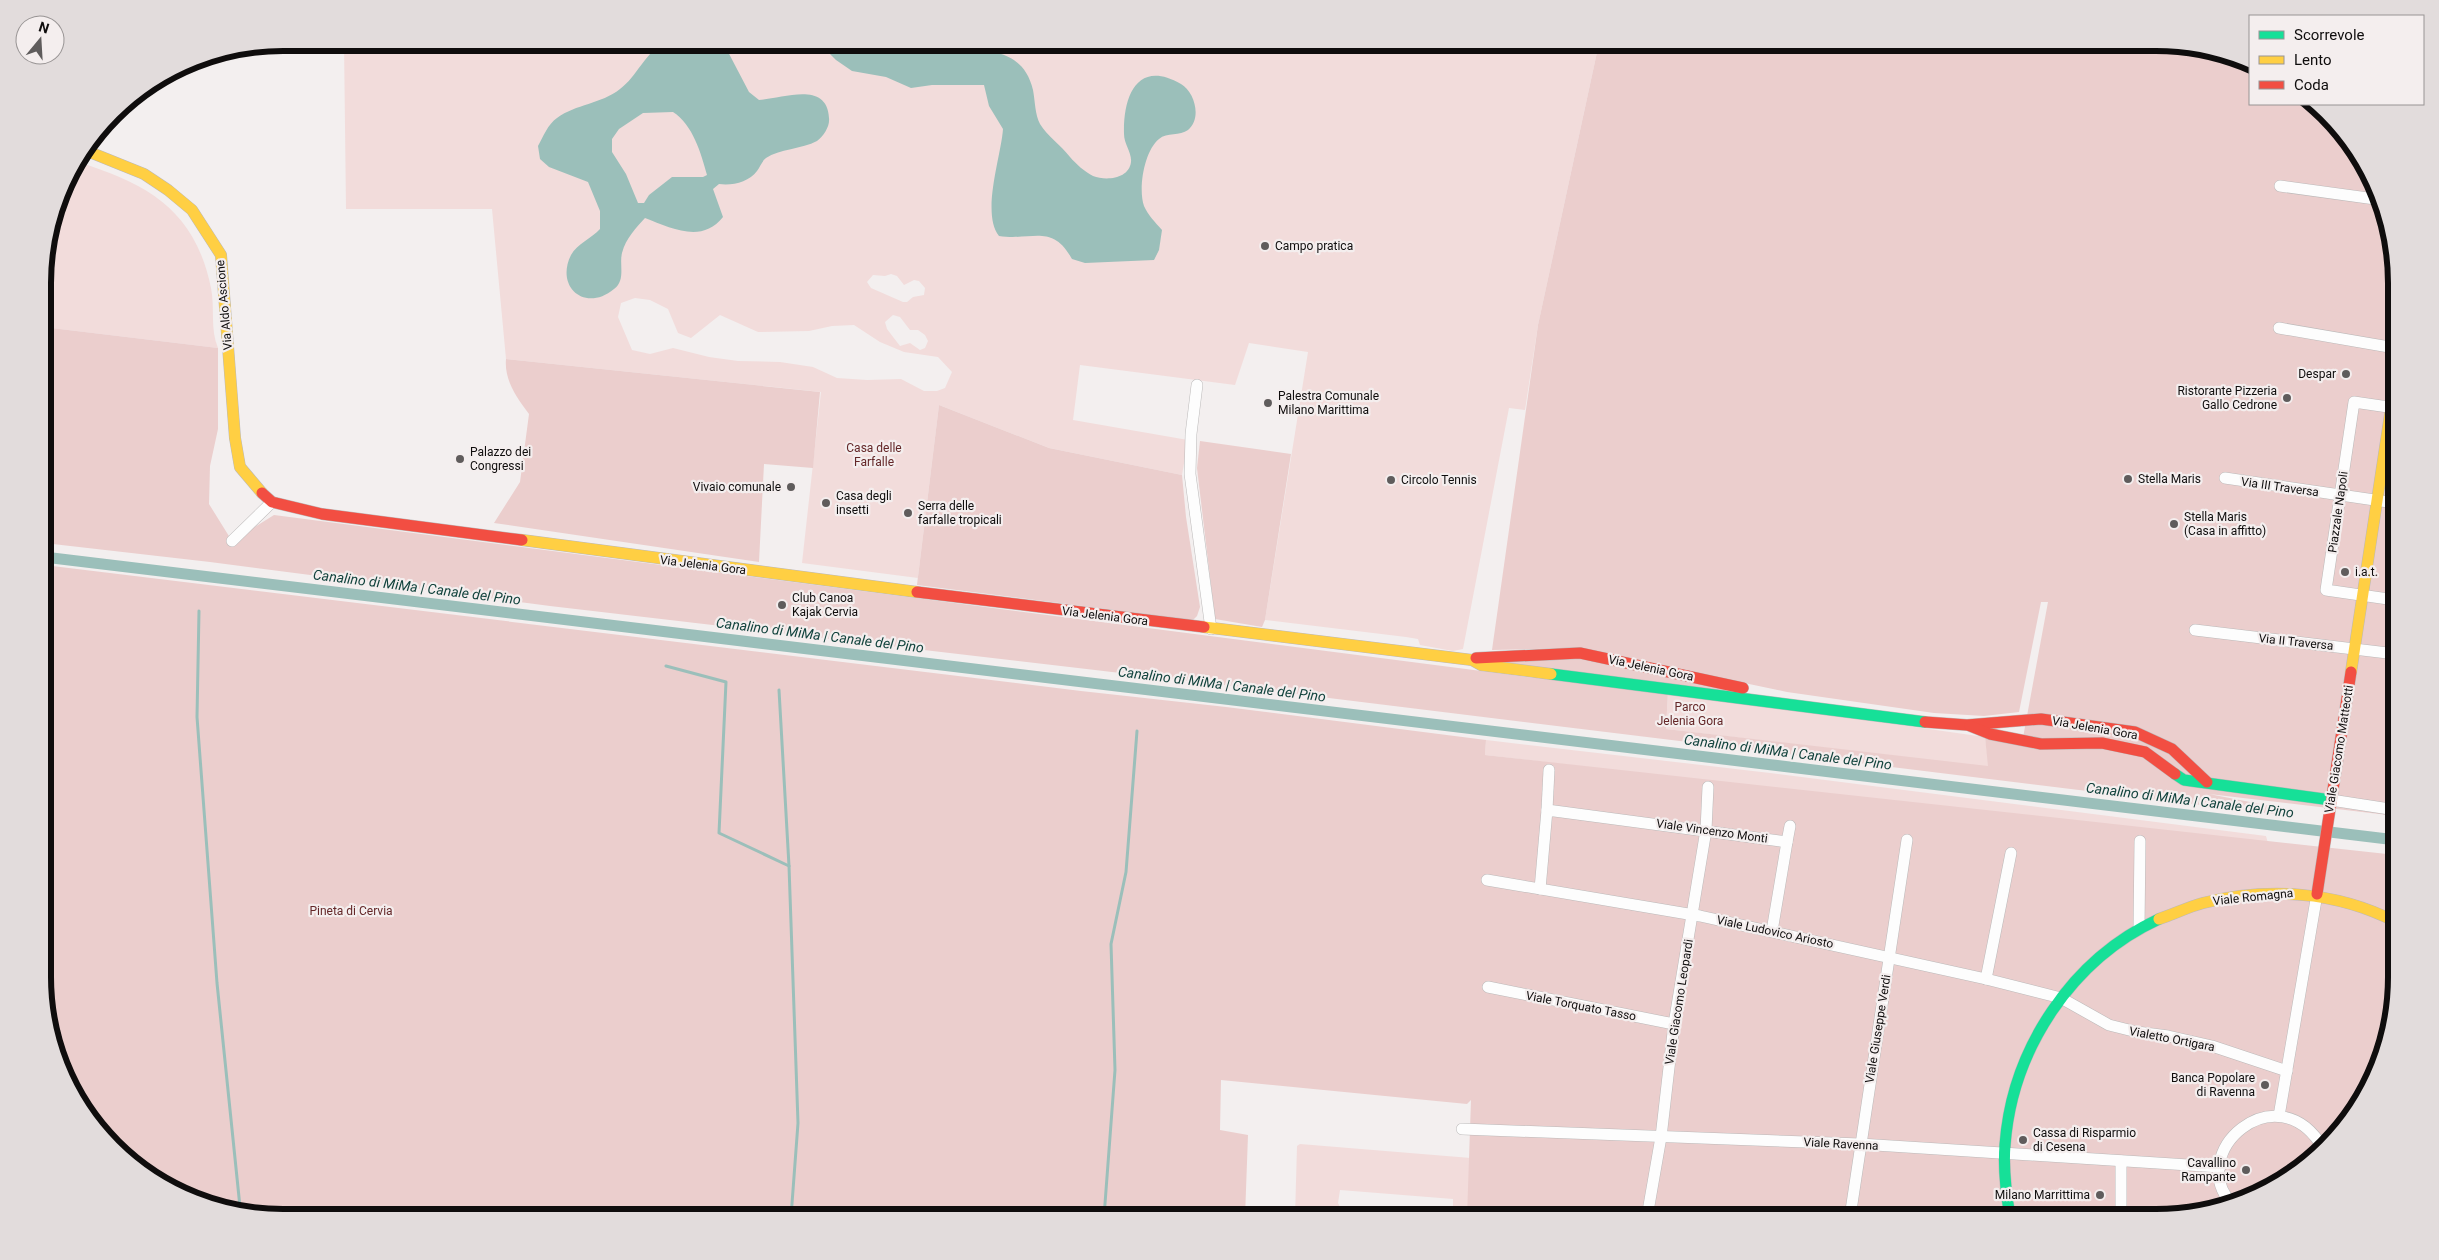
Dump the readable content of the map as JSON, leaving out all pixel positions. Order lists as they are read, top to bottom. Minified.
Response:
{"streets":{"street":["Via Aldo Ascione","Via III Traversa","Piazzale Napoli","Via Jelenia Gora","Via II Traversa","Viale Giacomo Matteotti","Viale Vincenzo Monti","Viale Romagna","Viale Ludovico Ariosto","Viale Giacomo Leopardi","Viale Torquato Tasso","Viale Giuseppe Verdi","Vialetto Ortigara","Viale Ravenna"]},"crossings":[["Via Aldo Ascione","Via Jelenia Gora"],["Via III Traversa","Piazzale Napoli"],["Via III Traversa","Viale Giacomo Matteotti"],["Piazzale Napoli","Viale Giacomo Matteotti"],["Via Jelenia Gora","Viale Giacomo Matteotti"],["Via II Traversa","Viale Giacomo Matteotti"],["Viale Giacomo Matteotti","Viale Romagna"],["Viale Giacomo Matteotti","Vialetto Ortigara"],["Viale Vincenzo Monti","Viale Giacomo Leopardi"],["Viale Romagna","Viale Ludovico Ariosto"],["Viale Romagna","Vialetto Ortigara"],["Viale Romagna","Viale Ravenna"],["Viale Ludovico Ariosto","Viale Giacomo Leopardi"],["Viale Ludovico Ariosto","Viale Giuseppe Verdi"],["Viale Ludovico Ariosto","Vialetto Ortigara"],["Viale Giacomo Leopardi","Viale Torquato Tasso"],["Viale Giacomo Leopardi","Viale Ravenna"],["Viale Giuseppe Verdi","Viale Ravenna"]],"water":["Canalino di MiMa | Canale del Pino"],"parks":["Casa delle Farfalle","Parco Jelenia Gora","Pineta di Cervia"],"places":["Campo pratica","Despar","Ristorante Pizzeria Gallo Cedrone","Palestra Comunale Milano Marittima","Palazzo dei Congressi","Stella Maris","Circolo Tennis","Vivaio comunale","Casa degli insetti","Serra delle farfalle tropicali","Stella Maris (Casa in affitto)","i.a.t.","Club Canoa Kajak Cervia","Banca Popolare di Ravenna","Cassa di Risparmio di Cesena","Cavallino Rampante","Milano Marrittima"],"legend":["Scorrevole","Lento","Coda"],"north":"top"}
